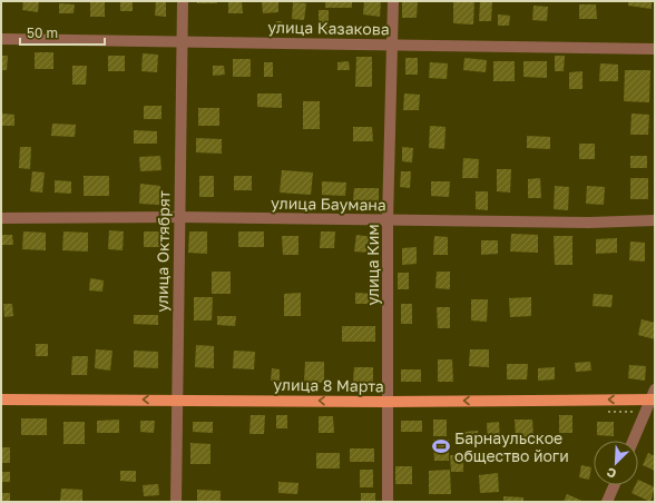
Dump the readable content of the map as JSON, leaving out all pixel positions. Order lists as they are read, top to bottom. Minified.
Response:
{"streets":{"main road":["улица 8 Марта"],"street":["улица Казакова","улица Баумана","улица Октябрят","улица Ким"]},"crossings":[["улица Казакова","улица Октябрят"],["улица Казакова","улица Ким"],["улица Баумана","улица Октябрят"],["улица Баумана","улица Ким"],["улица Октябрят","улица 8 Марта"],["улица Ким","улица 8 Марта"]],"one_way":["улица 8 Марта"],"places":{"sports":["Барнаульское общество йоги"]},"scale_bar":"50 m","north":"bottom left"}
